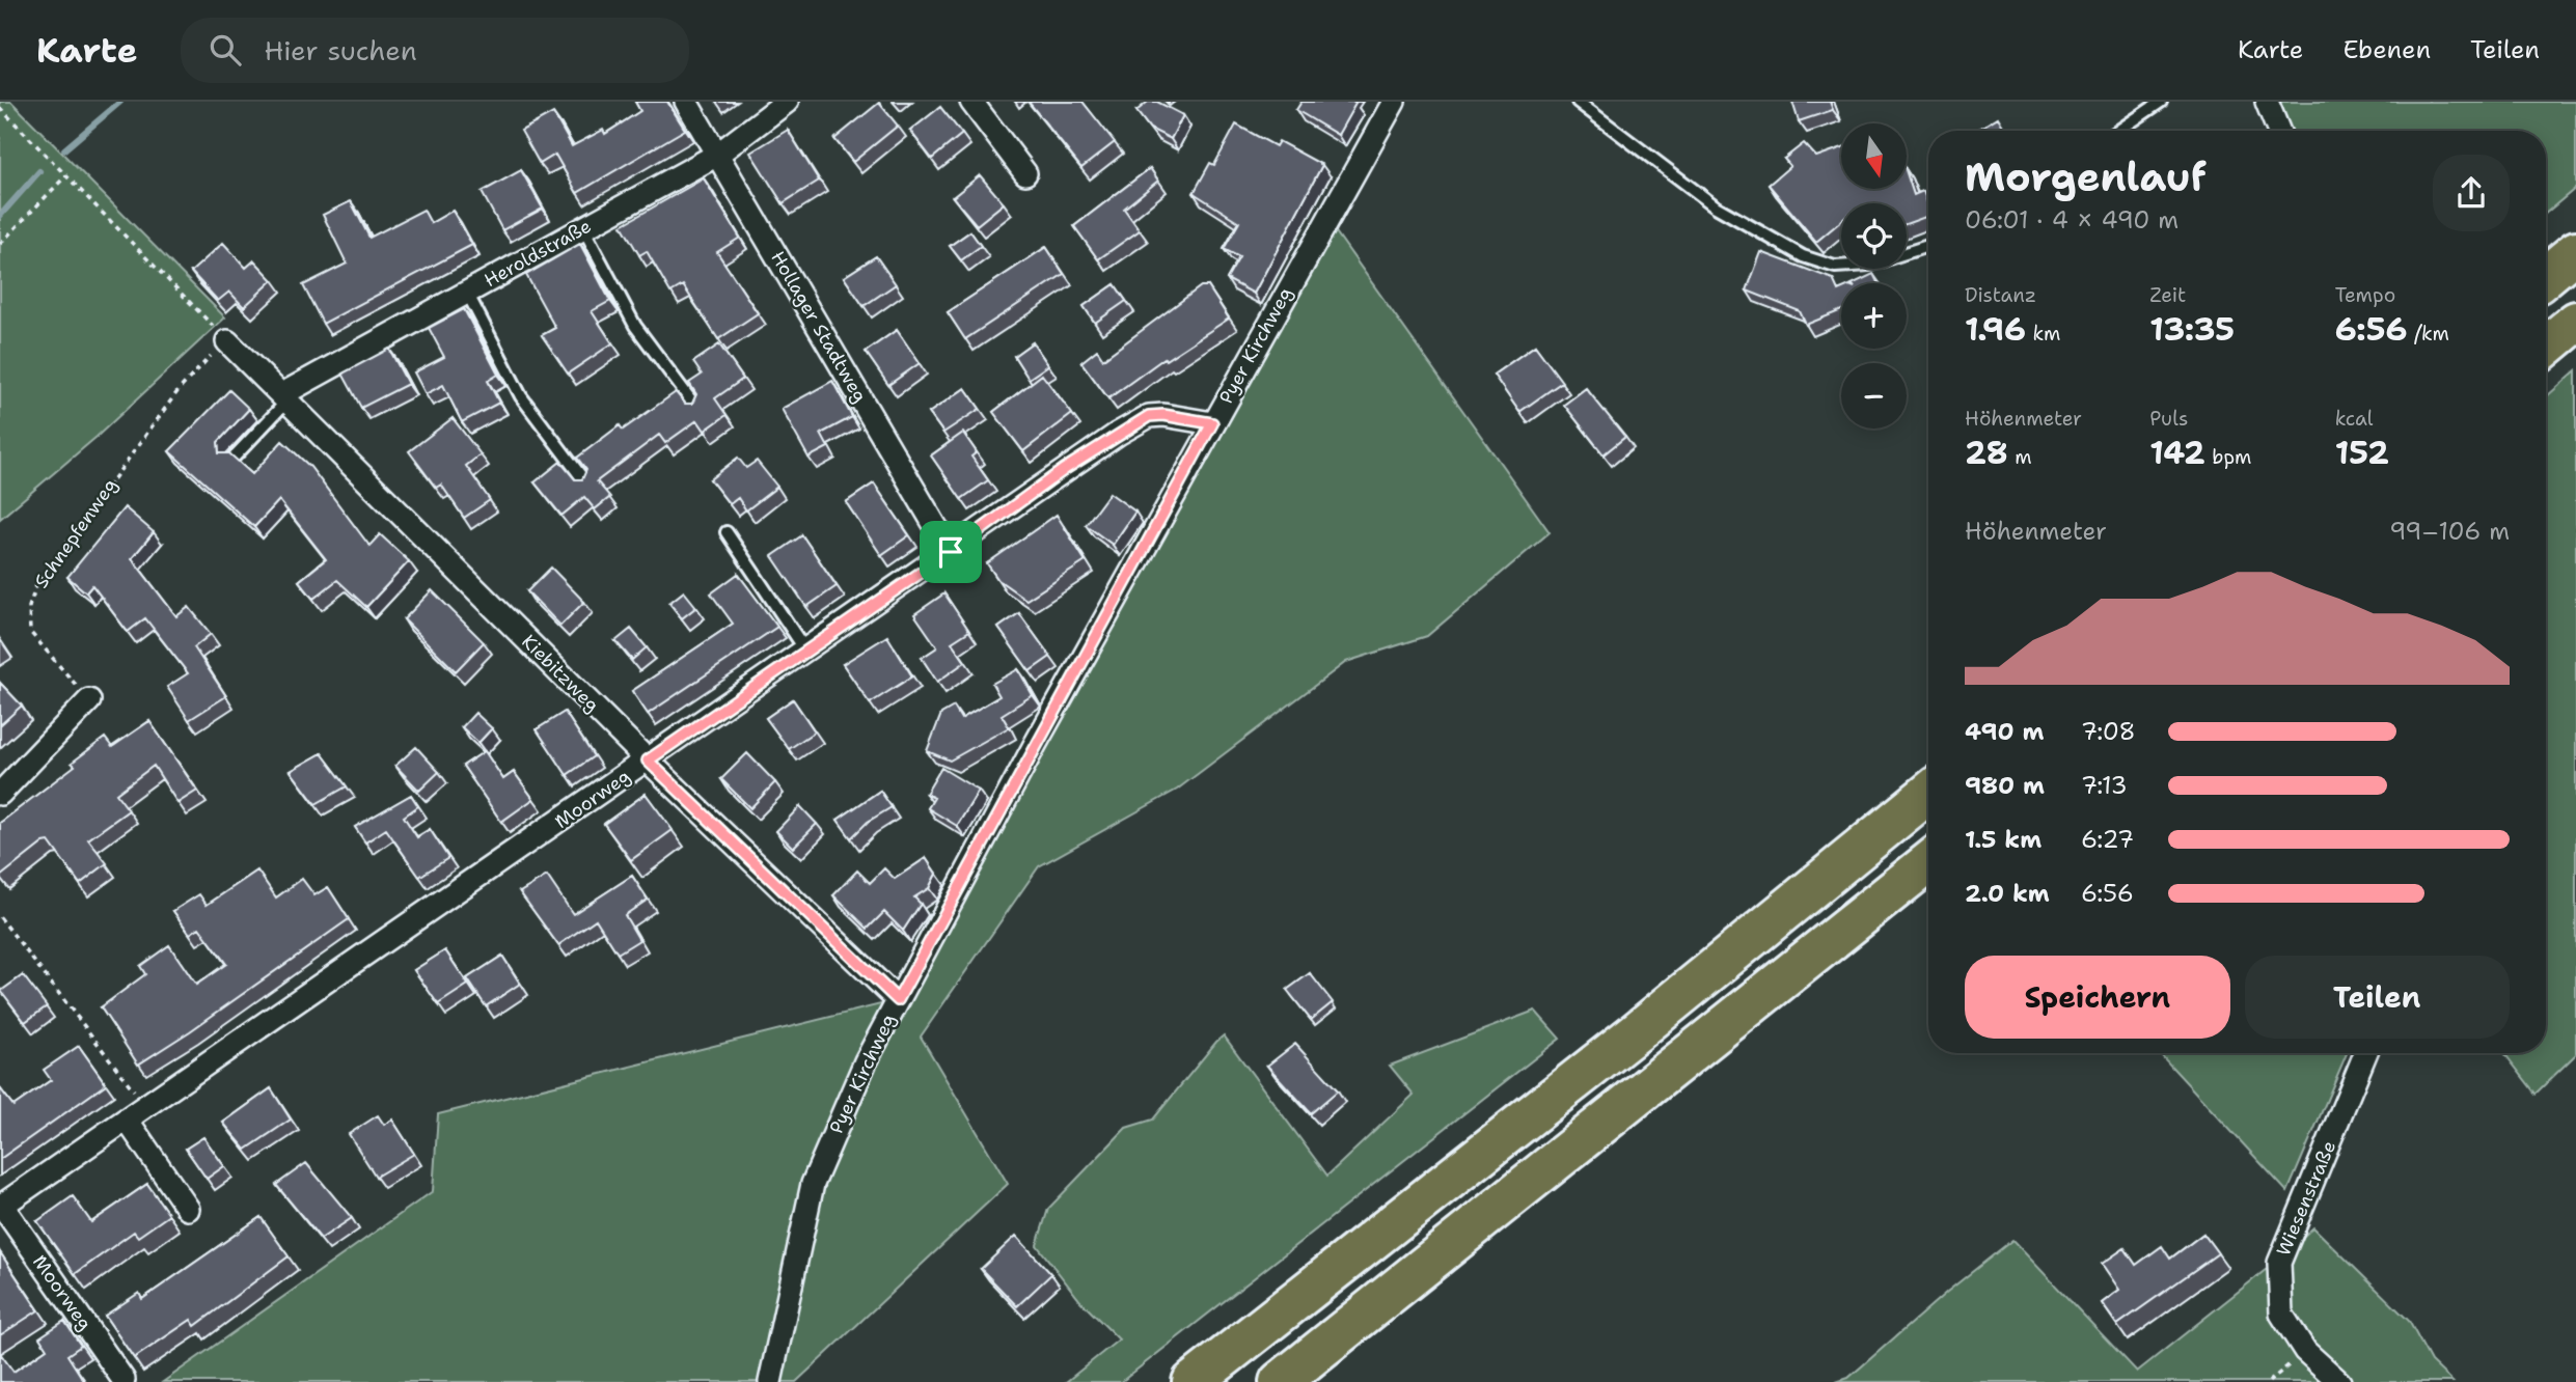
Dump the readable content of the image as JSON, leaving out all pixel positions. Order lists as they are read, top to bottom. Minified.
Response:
{"streets":{"street":["Heroldstraße","Hollager Stadtweg","Pyer Kirchweg","Kiebitzweg","Moorweg","Wiesenstraße"],"path":["Schnepfenweg"]},"crossings":[["Heroldstraße","Hollager Stadtweg"],["Heroldstraße","Kiebitzweg"],["Hollager Stadtweg","Moorweg"],["Pyer Kirchweg","Kiebitzweg"],["Pyer Kirchweg","Moorweg"],["Schnepfenweg","Kiebitzweg"],["Kiebitzweg","Moorweg"]],"north":"bottom","page":{"header":"Karte","search":"Hier suchen","nav":["Karte","Ebenen","Teilen"],"map_buttons":["+","−"],"heading":["Morgenlauf","06:01 · 4 × 490 m"],"stats":[["Distanz","1.96 km"],["Zeit","13:35"],["Tempo","6:56 /km"],["Höhenmeter","28 m"],["Puls","142 bpm"],["kcal","152"]],"chart":["Höhenmeter","99–106 m"],"list":[{"name":"490 m","note":"7:08"},{"name":"980 m","note":"7:13"},{"name":"1.5 km","note":"6:27"},{"name":"2.0 km","note":"6:56"}],"buttons":["Speichern","Teilen"]}}
